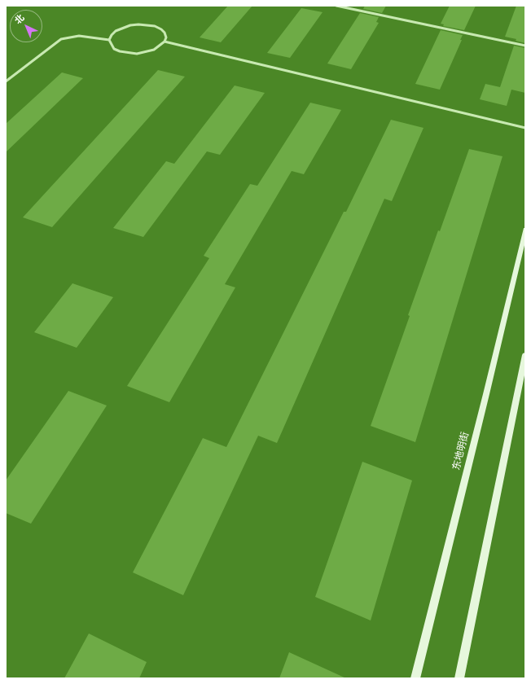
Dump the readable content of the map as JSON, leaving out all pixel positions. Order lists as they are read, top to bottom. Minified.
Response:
{"streets":{"main road":["东地明街"]},"north":"top left"}
